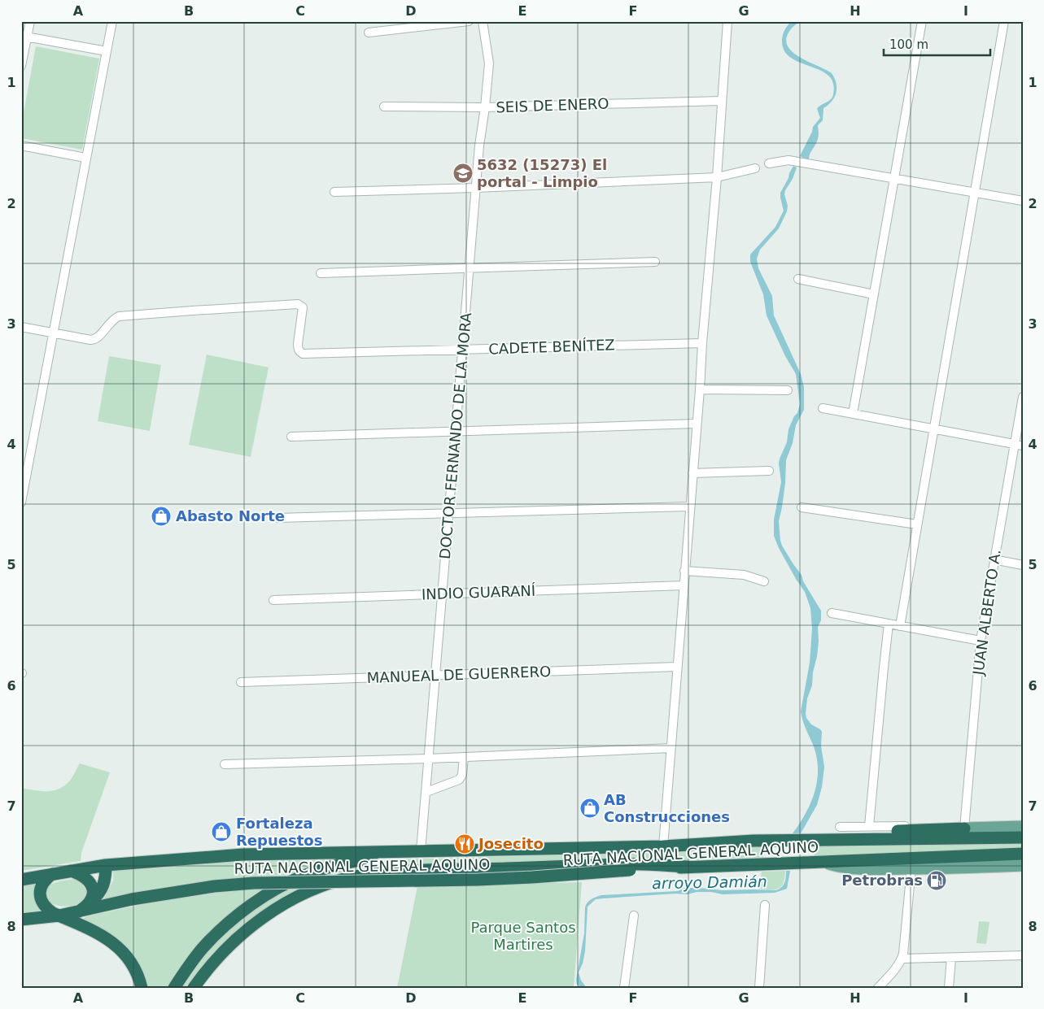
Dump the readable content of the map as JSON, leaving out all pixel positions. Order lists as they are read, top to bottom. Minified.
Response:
{"streets":{"highway":["RUTA NACIONAL GENERAL AQUINO"],"street":["SEIS DE ENERO","CADETE BENÍTEZ","DOCTOR FERNANDO DE LA MORA","INDIO GUARANÍ","JUAN ALBERTO A.","MANUEAL DE GUERRERO"]},"crossings":[["SEIS DE ENERO","DOCTOR FERNANDO DE LA MORA"],["CADETE BENÍTEZ","DOCTOR FERNANDO DE LA MORA"],["DOCTOR FERNANDO DE LA MORA","INDIO GUARANÍ"],["DOCTOR FERNANDO DE LA MORA","MANUEAL DE GUERRERO"],["DOCTOR FERNANDO DE LA MORA","RUTA NACIONAL GENERAL AQUINO"]],"water":["arroyo Damián"],"parks":["Parque Santos Martires"],"places":{"school or university":["5632 (15273) El portal - Limpio"],"shop":["Abasto Norte","AB Construcciones","Fortaleza Repuestos"],"restaurant":["Josecito"],"fuel station":["Petrobras"]},"scale_bar":"100 m","grid":{"columns":["A","B","C","D","E","F","G","H","I"],"rows":["1","2","3","4","5","6","7","8"]}}
